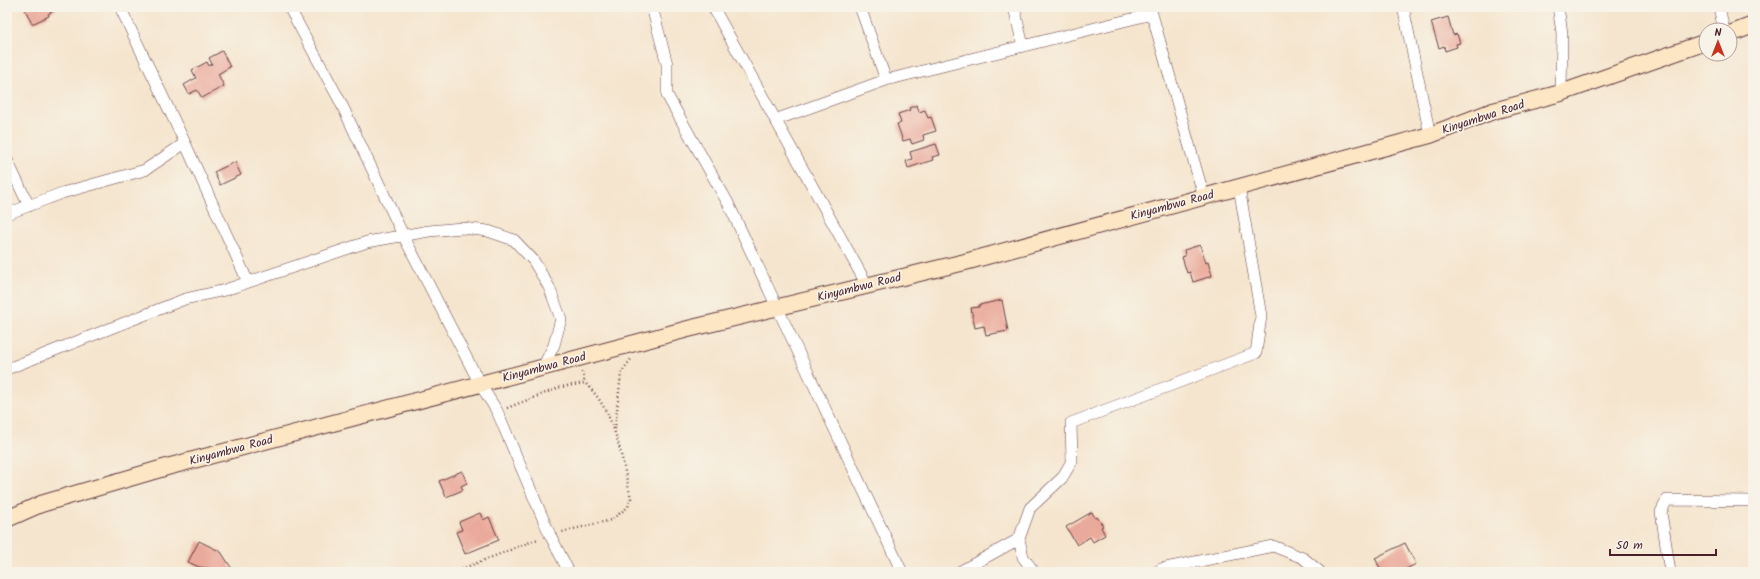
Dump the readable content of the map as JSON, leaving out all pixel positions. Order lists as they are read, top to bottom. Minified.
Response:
{"streets":{"street":["Kinyambwa Road"]},"scale_bar":"50 m","north":"top"}
